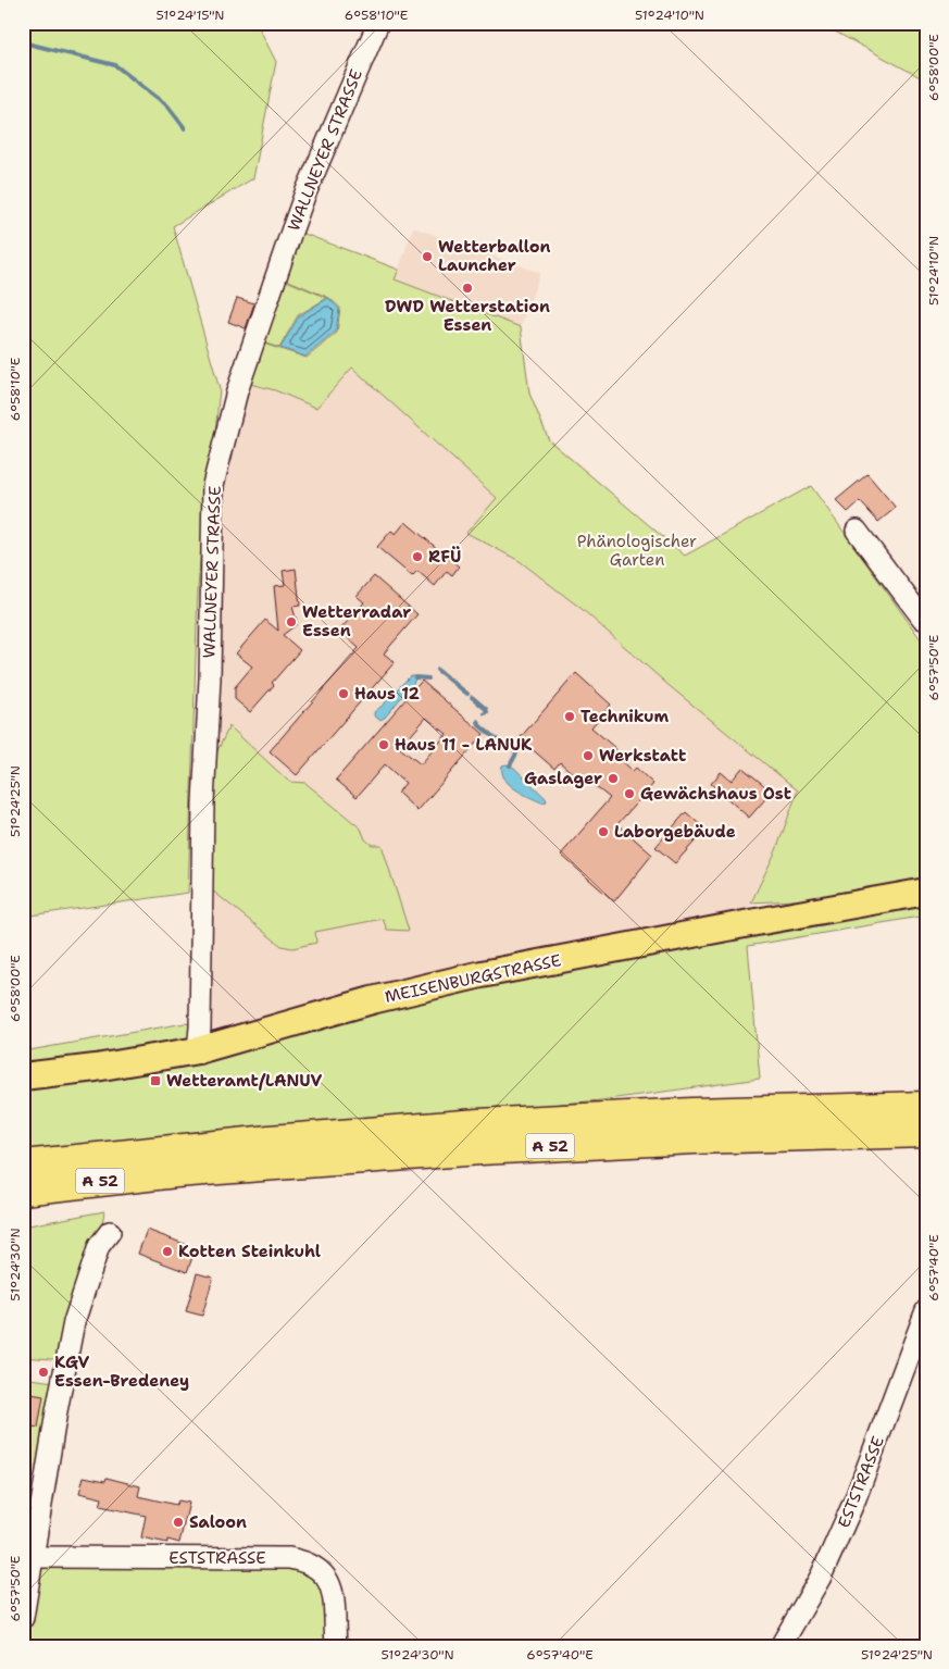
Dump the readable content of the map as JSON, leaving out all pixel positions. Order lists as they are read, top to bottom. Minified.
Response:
{"streets":{"highway":["A 52"],"main road":["MEISENBURGSTRASSE"],"street":["WALLNEYER STRASSE","ESTSTRASSE"]},"crossings":[["WALLNEYER STRASSE","MEISENBURGSTRASSE"]],"parks":["Phänologischer Garten"],"places":{"other":["Wetterballon Launcher","DWD Wetterstation Essen","RFÜ","Wetterradar Essen","Haus 12","Technikum","Haus 11 - LANUK","Werkstatt","Gaslager","Gewächshaus Ost","Laborgebäude","Kotten Steinkuhl","KGV Essen-Bredeney","Saloon"],"transit":["Wetteramt/LANUV"]},"coordinates":["51°24'15\"N","6°58'10\"E","51°24'10\"N","6°58'00\"E","6°57'50\"E","51°24'25\"N","51°24'30\"N","6°57'40\"E"]}
